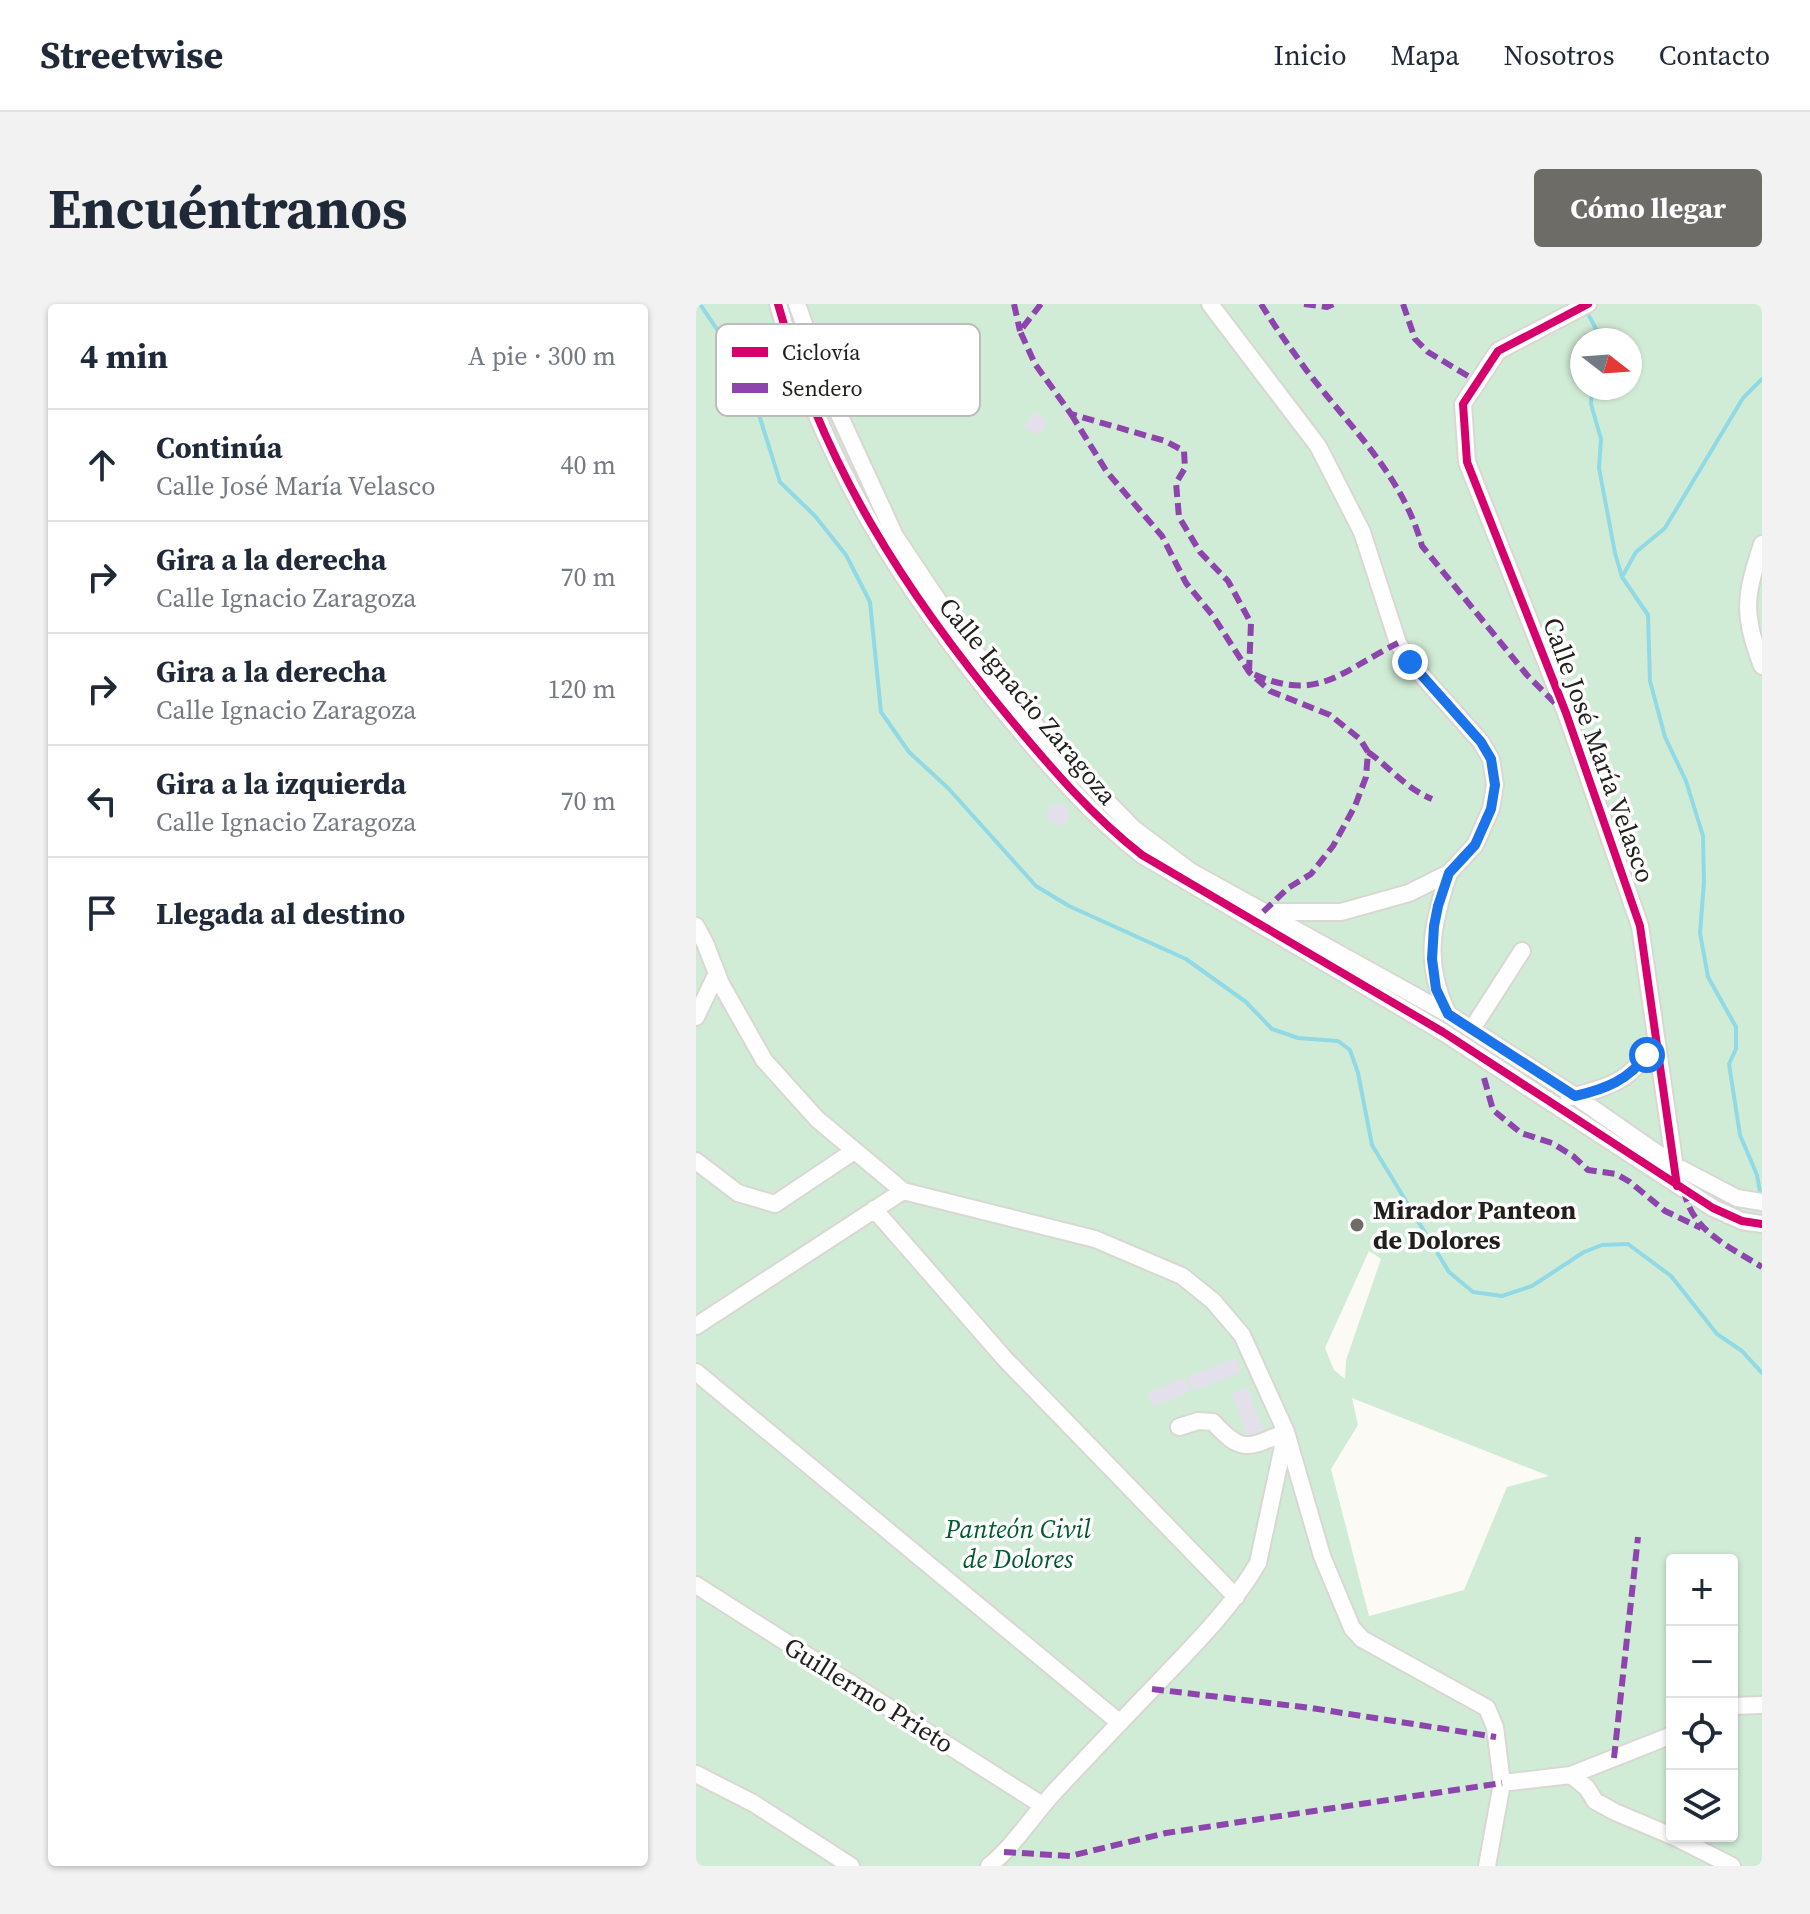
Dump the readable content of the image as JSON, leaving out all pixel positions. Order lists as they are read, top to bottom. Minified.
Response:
{"streets":{"street":["Calle Ignacio Zaragoza","Calle José María Velasco","Guillermo Prieto"]},"crossings":[["Calle Ignacio Zaragoza","Calle José María Velasco"]],"parks":["Panteón Civil de Dolores"],"places":["Mirador Panteon de Dolores"],"legend":["Ciclovía","Sendero"],"north":"right","page":{"header":"Streetwise","nav":["Inicio","Mapa","Nosotros","Contacto"],"buttons":"Cómo llegar","title":"Encuéntranos","heading":["4 min","A pie · 300 m"],"list":[["Continúa","Calle José María Velasco","40 m"],["Gira a la derecha","Calle Ignacio Zaragoza","70 m"],["Gira a la derecha","Calle Ignacio Zaragoza","120 m"],["Gira a la izquierda","Calle Ignacio Zaragoza","70 m"],"Llegada al destino"],"map_buttons":["+","−"]}}
